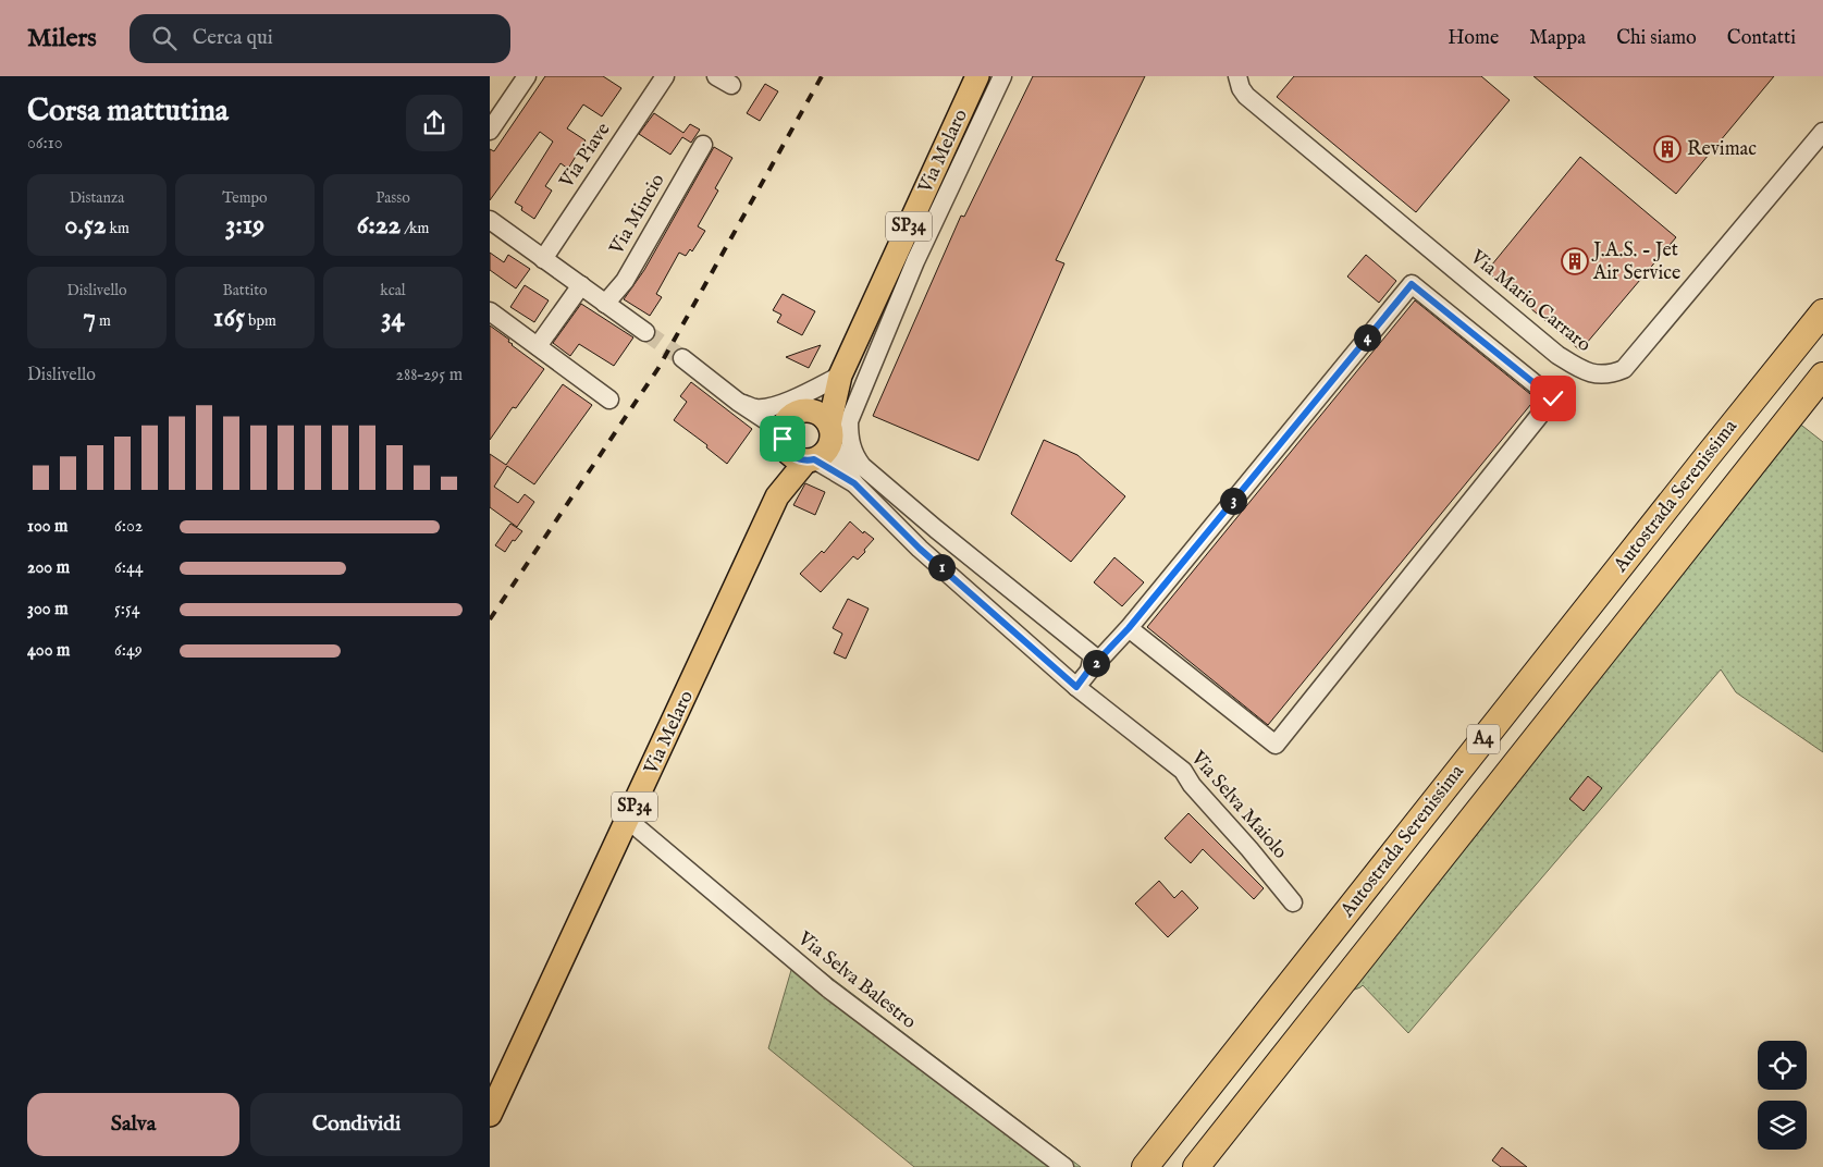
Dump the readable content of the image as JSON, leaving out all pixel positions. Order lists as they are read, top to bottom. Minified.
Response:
{"streets":{"highway":["Autostrada Serenissima","A4"],"main road":["Via Melaro","SP34"],"street":["Via Piave","Via Mincio","Via Mario Carraro","Via Selva Maiolo","Via Selva Balestro"]},"crossings":[["Via Melaro","Via Selva Maiolo"],["Via Melaro","Via Selva Balestro"]],"places":{"building":["Revimac","J.A.S. - Jet Air Service"]},"page":{"header":"Milers","search":"Cerca qui","nav":["Home","Mappa","Chi siamo","Contatti"],"heading":["Corsa mattutina","06:10"],"stats":[["Distanza","0.52 km"],["Tempo","3:19"],["Passo","6:22 /km"],["Dislivello","7 m"],["Battito","165 bpm"],["kcal","34"]],"pins":["4","3","1","2"],"chart":["Dislivello","288–295 m"],"list":[{"name":"100 m","note":"6:02"},{"name":"200 m","note":"6:44"},{"name":"300 m","note":"5:54"},{"name":"400 m","note":"6:49"}],"buttons":["Salva","Condividi"]}}
